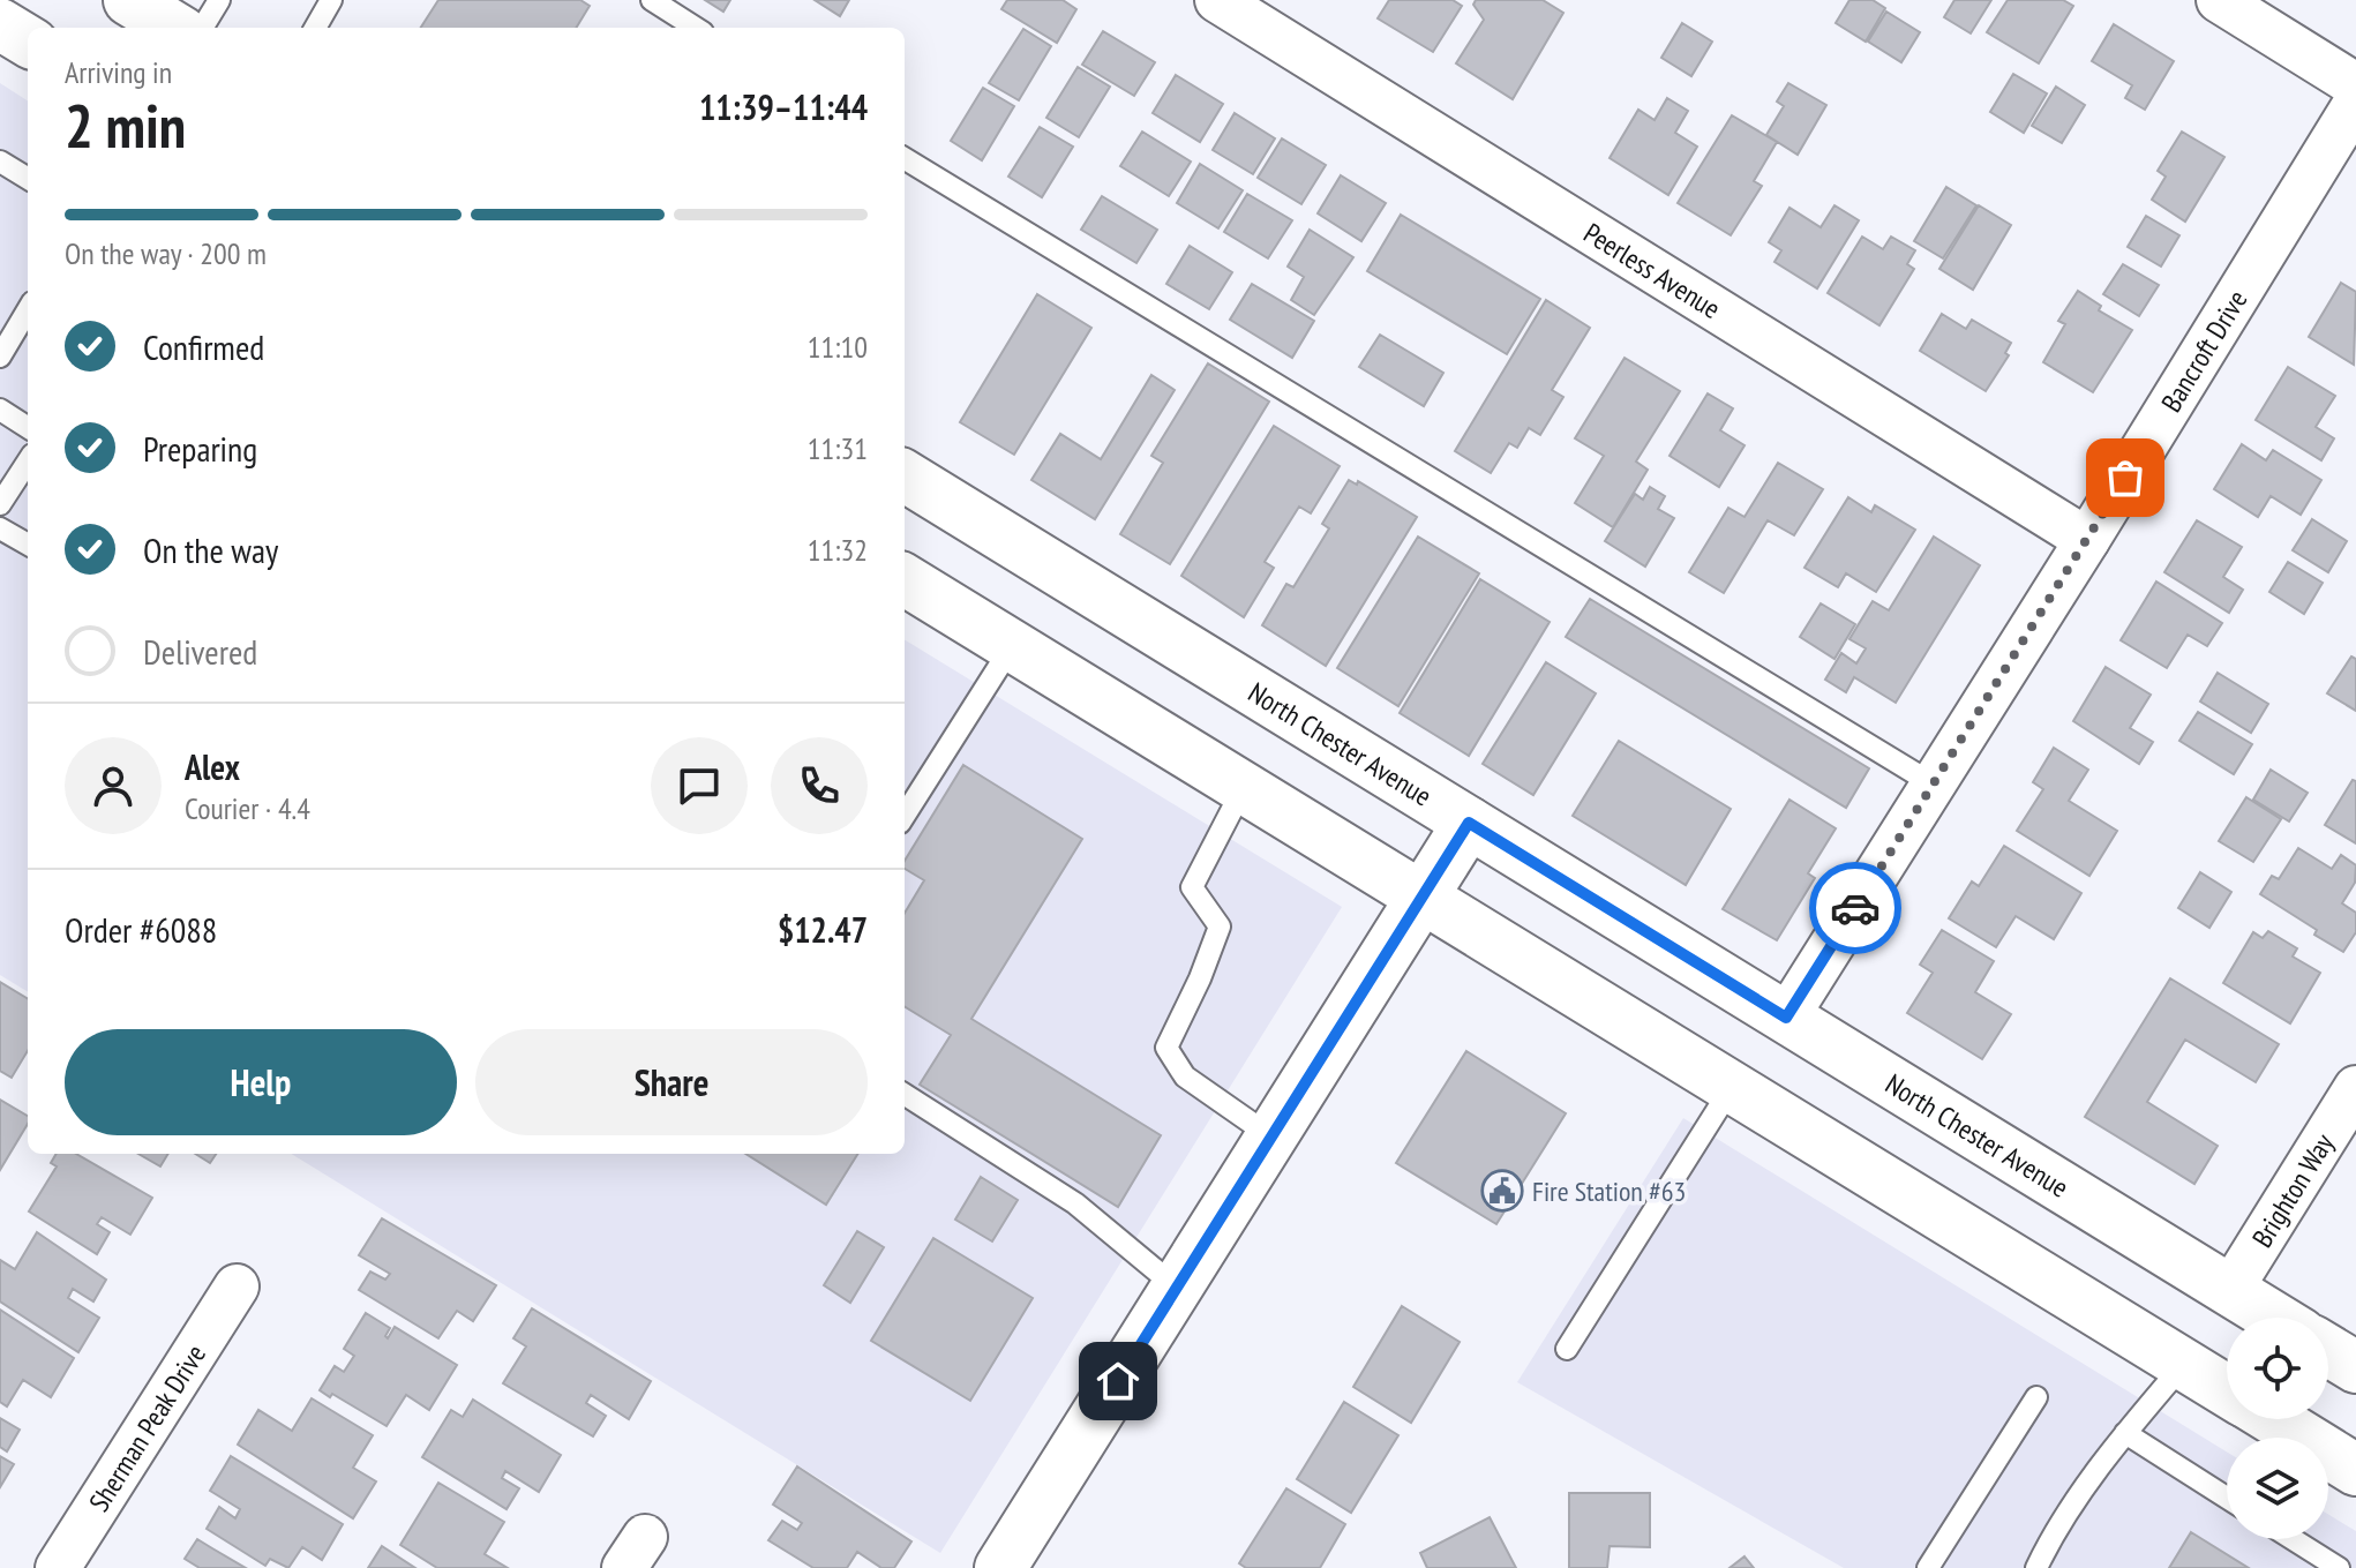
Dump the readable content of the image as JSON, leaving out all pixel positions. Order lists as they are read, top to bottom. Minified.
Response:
{"streets":{"main road":["North Chester Avenue"],"street":["Peerless Avenue","Bancroft Drive","Brighton Way","Sherman Peak Drive"]},"crossings":[["Peerless Avenue","Bancroft Drive"],["Bancroft Drive","North Chester Avenue"],["North Chester Avenue","Brighton Way"]],"places":{"public building":["Fire Station #63"]},"page":{"heading":["2 min","Arriving in","11:39–11:44"],"panel":["Alex","Courier · 4.4","Order #6088","$12.47"],"bar":"On the way · 200 m","list":[["Confirmed","11:10"],["Preparing","11:31"],["On the way","11:32"],"Delivered"],"buttons":["Help","Share"]}}
